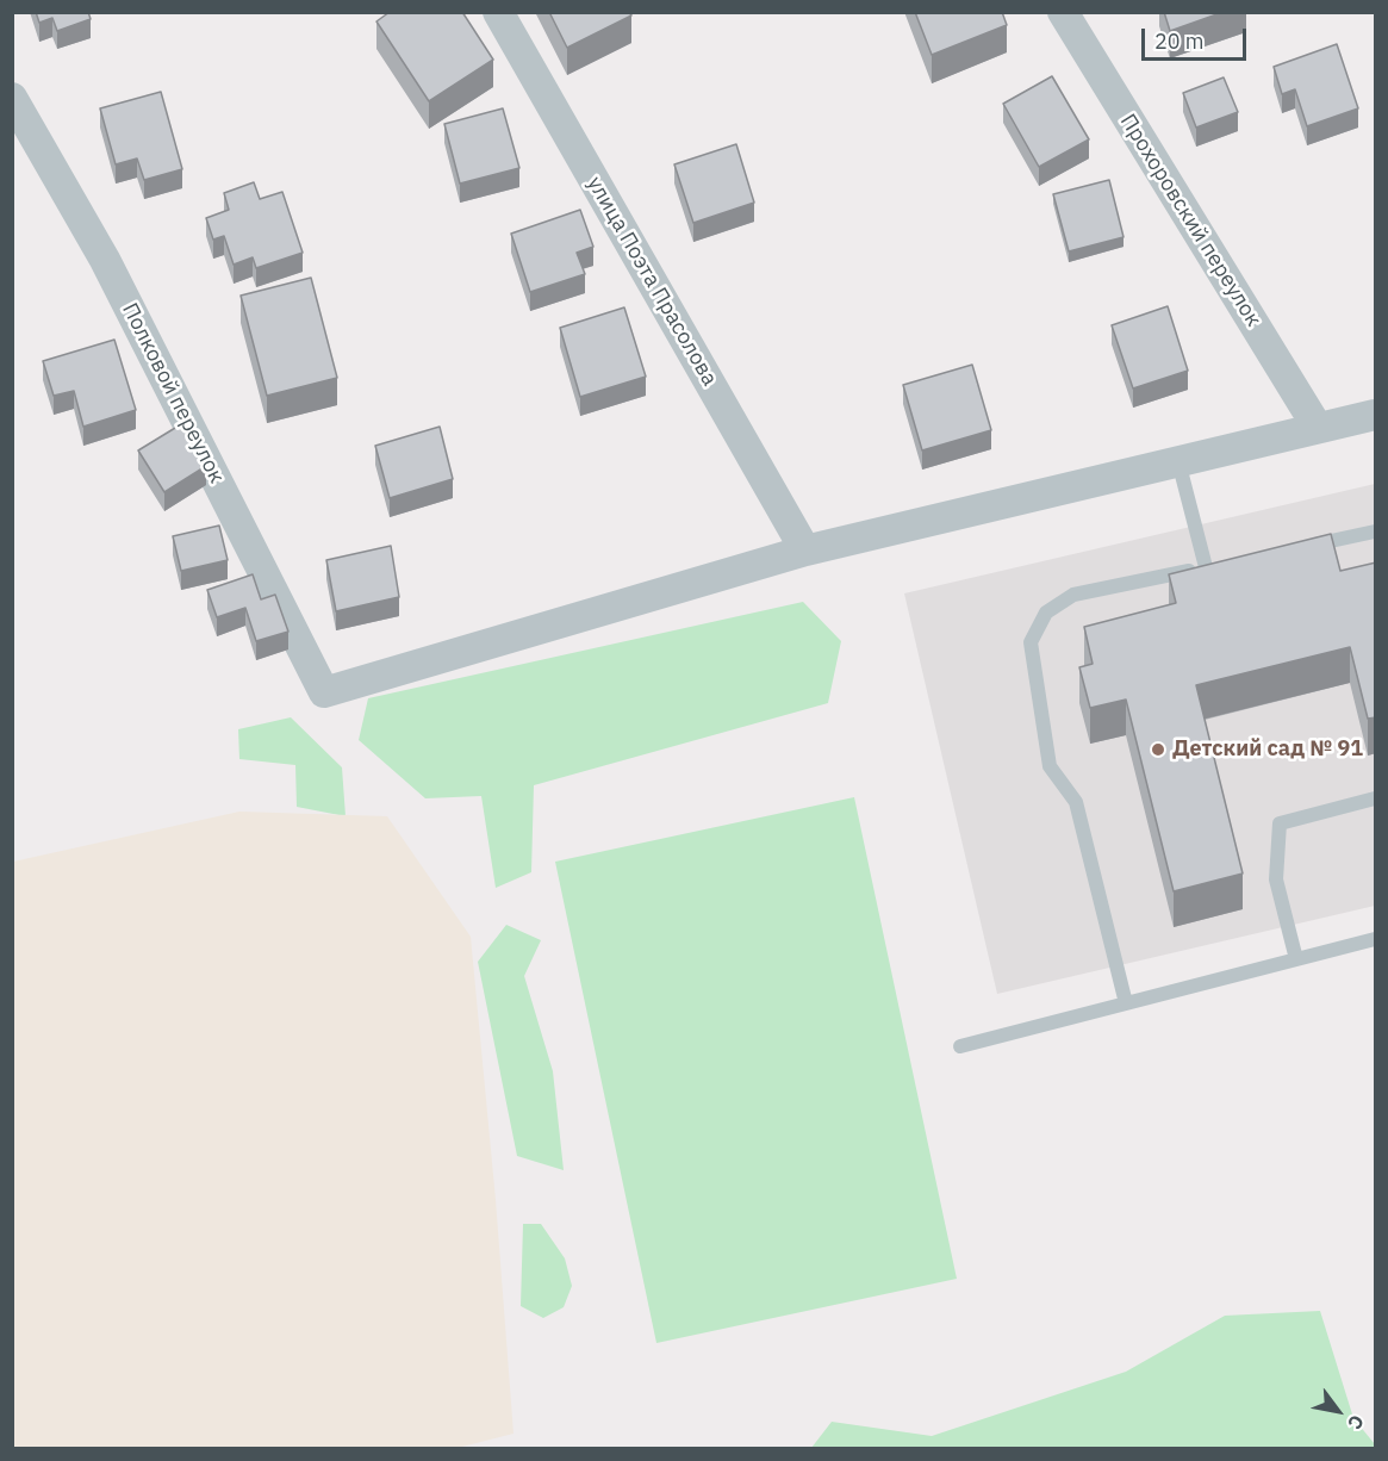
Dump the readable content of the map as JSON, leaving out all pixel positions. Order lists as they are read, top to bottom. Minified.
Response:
{"streets":{"street":["Прохоровский переулок","улица Поэта Прасолова","Полковой переулок"]},"crossings":[["улица Поэта Прасолова","Полковой переулок"]],"places":["Детский сад № 91"],"scale_bar":"20 m","north":"bottom right"}
